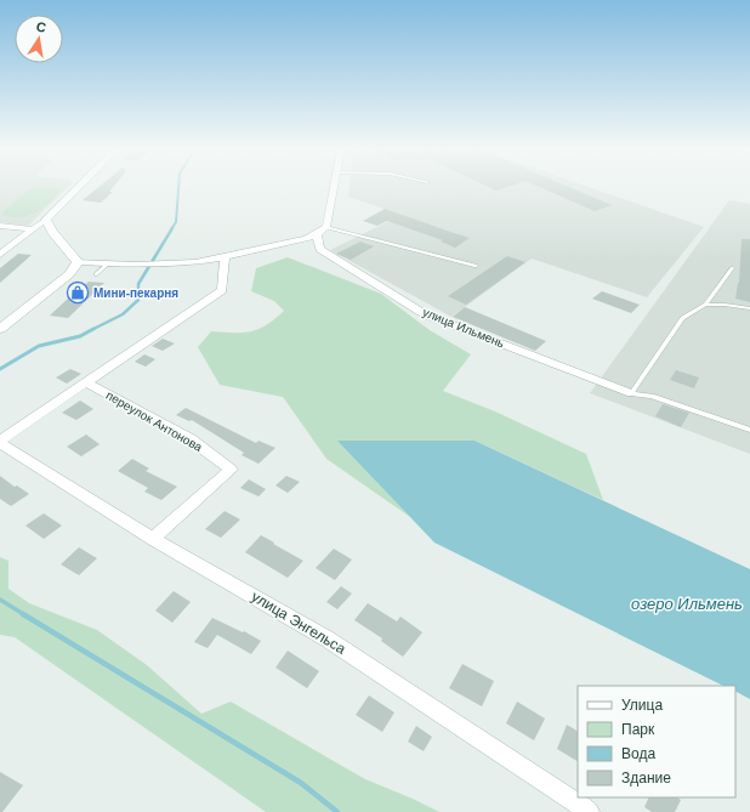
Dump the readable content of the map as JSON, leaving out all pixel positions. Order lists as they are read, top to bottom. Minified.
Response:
{"streets":{"street":["улица Ильмень","переулок Антонова","улица Энгельса"]},"crossings":[["переулок Антонова","улица Энгельса"]],"water":["озеро Ильмень"],"places":{"shop":["Мини-пекарня"]},"legend":["Улица","Парк","Вода","Здание"],"north":"top"}
